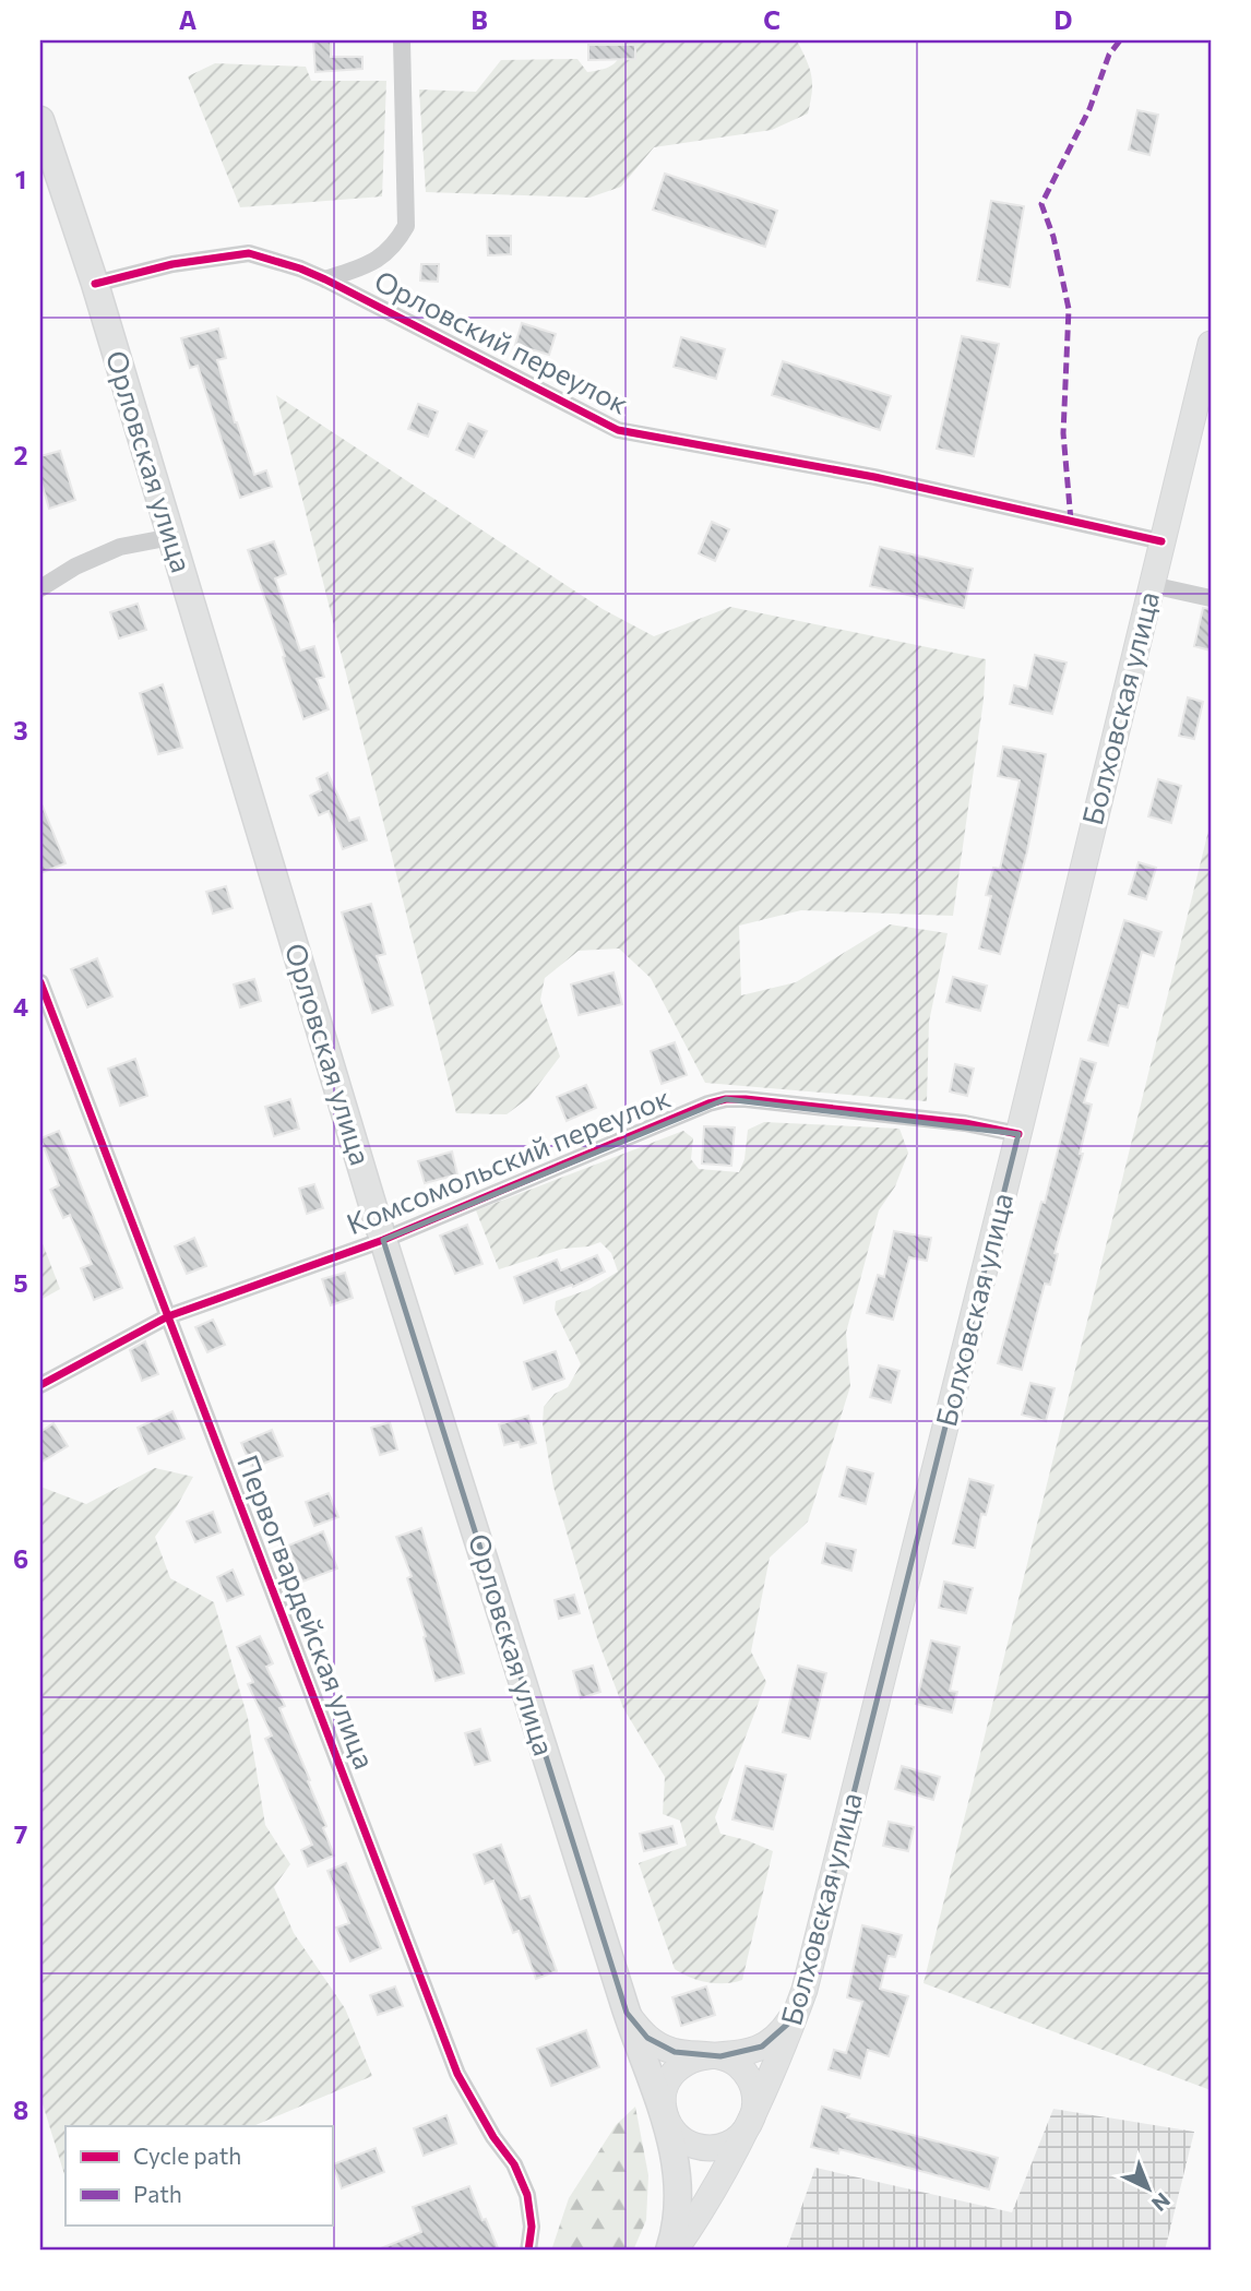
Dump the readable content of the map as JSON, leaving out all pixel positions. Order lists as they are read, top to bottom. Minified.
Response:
{"streets":{"main road":["Орловская улица","Болховская улица"],"street":["Орловский переулок","Комсомольский переулок","Первогвардейская улица"]},"crossings":[["Орловский переулок","Орловская улица"],["Орловский переулок","Болховская улица"],["Орловская улица","Болховская улица"],["Орловская улица","Комсомольский переулок"],["Болховская улица","Комсомольский переулок"],["Комсомольский переулок","Первогвардейская улица"]],"legend":["Cycle path","Path"],"north":"bottom right","grid":{"columns":["A","B","C","D"],"rows":["1","2","3","4","5","6","7","8"]}}
